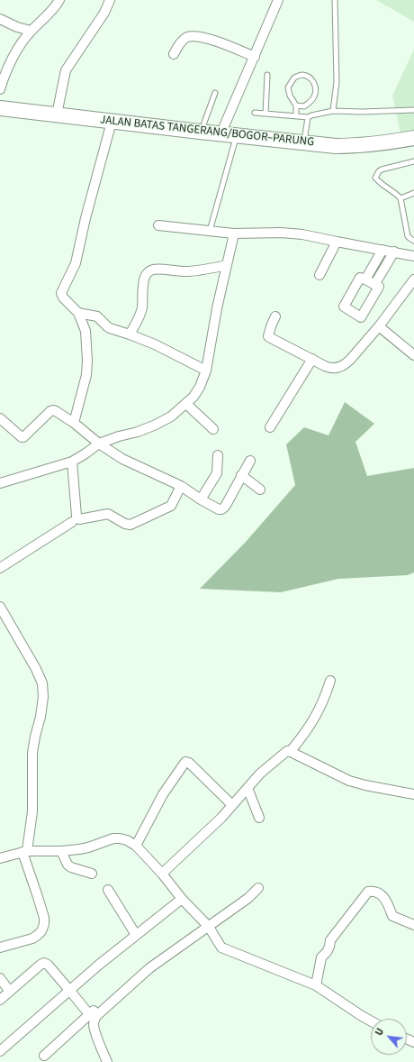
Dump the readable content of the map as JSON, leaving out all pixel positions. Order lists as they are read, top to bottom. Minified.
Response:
{"streets":{"main road":["JALAN BATAS TANGERANG/BOGOR–PARUNG"]},"north":"top left"}
